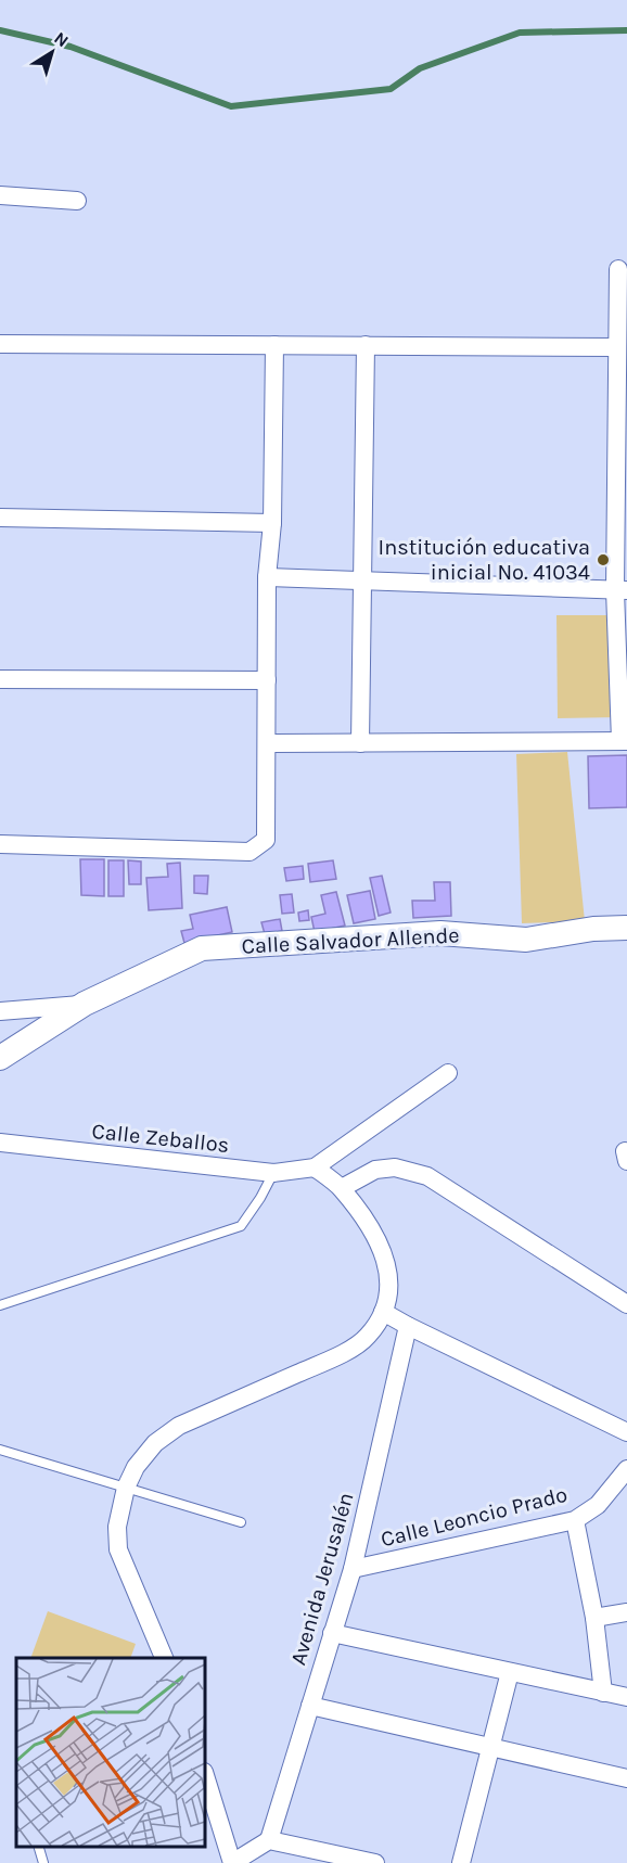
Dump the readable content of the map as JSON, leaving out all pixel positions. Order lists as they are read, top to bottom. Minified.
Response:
{"streets":{"street":["Calle Salvador Allende","Calle Zeballos","Calle Leoncio Prado","Avenida Jerusalén"]},"crossings":[["Calle Leoncio Prado","Avenida Jerusalén"]],"places":["Institución educativa inicial No. 41034"],"north":"top right"}
